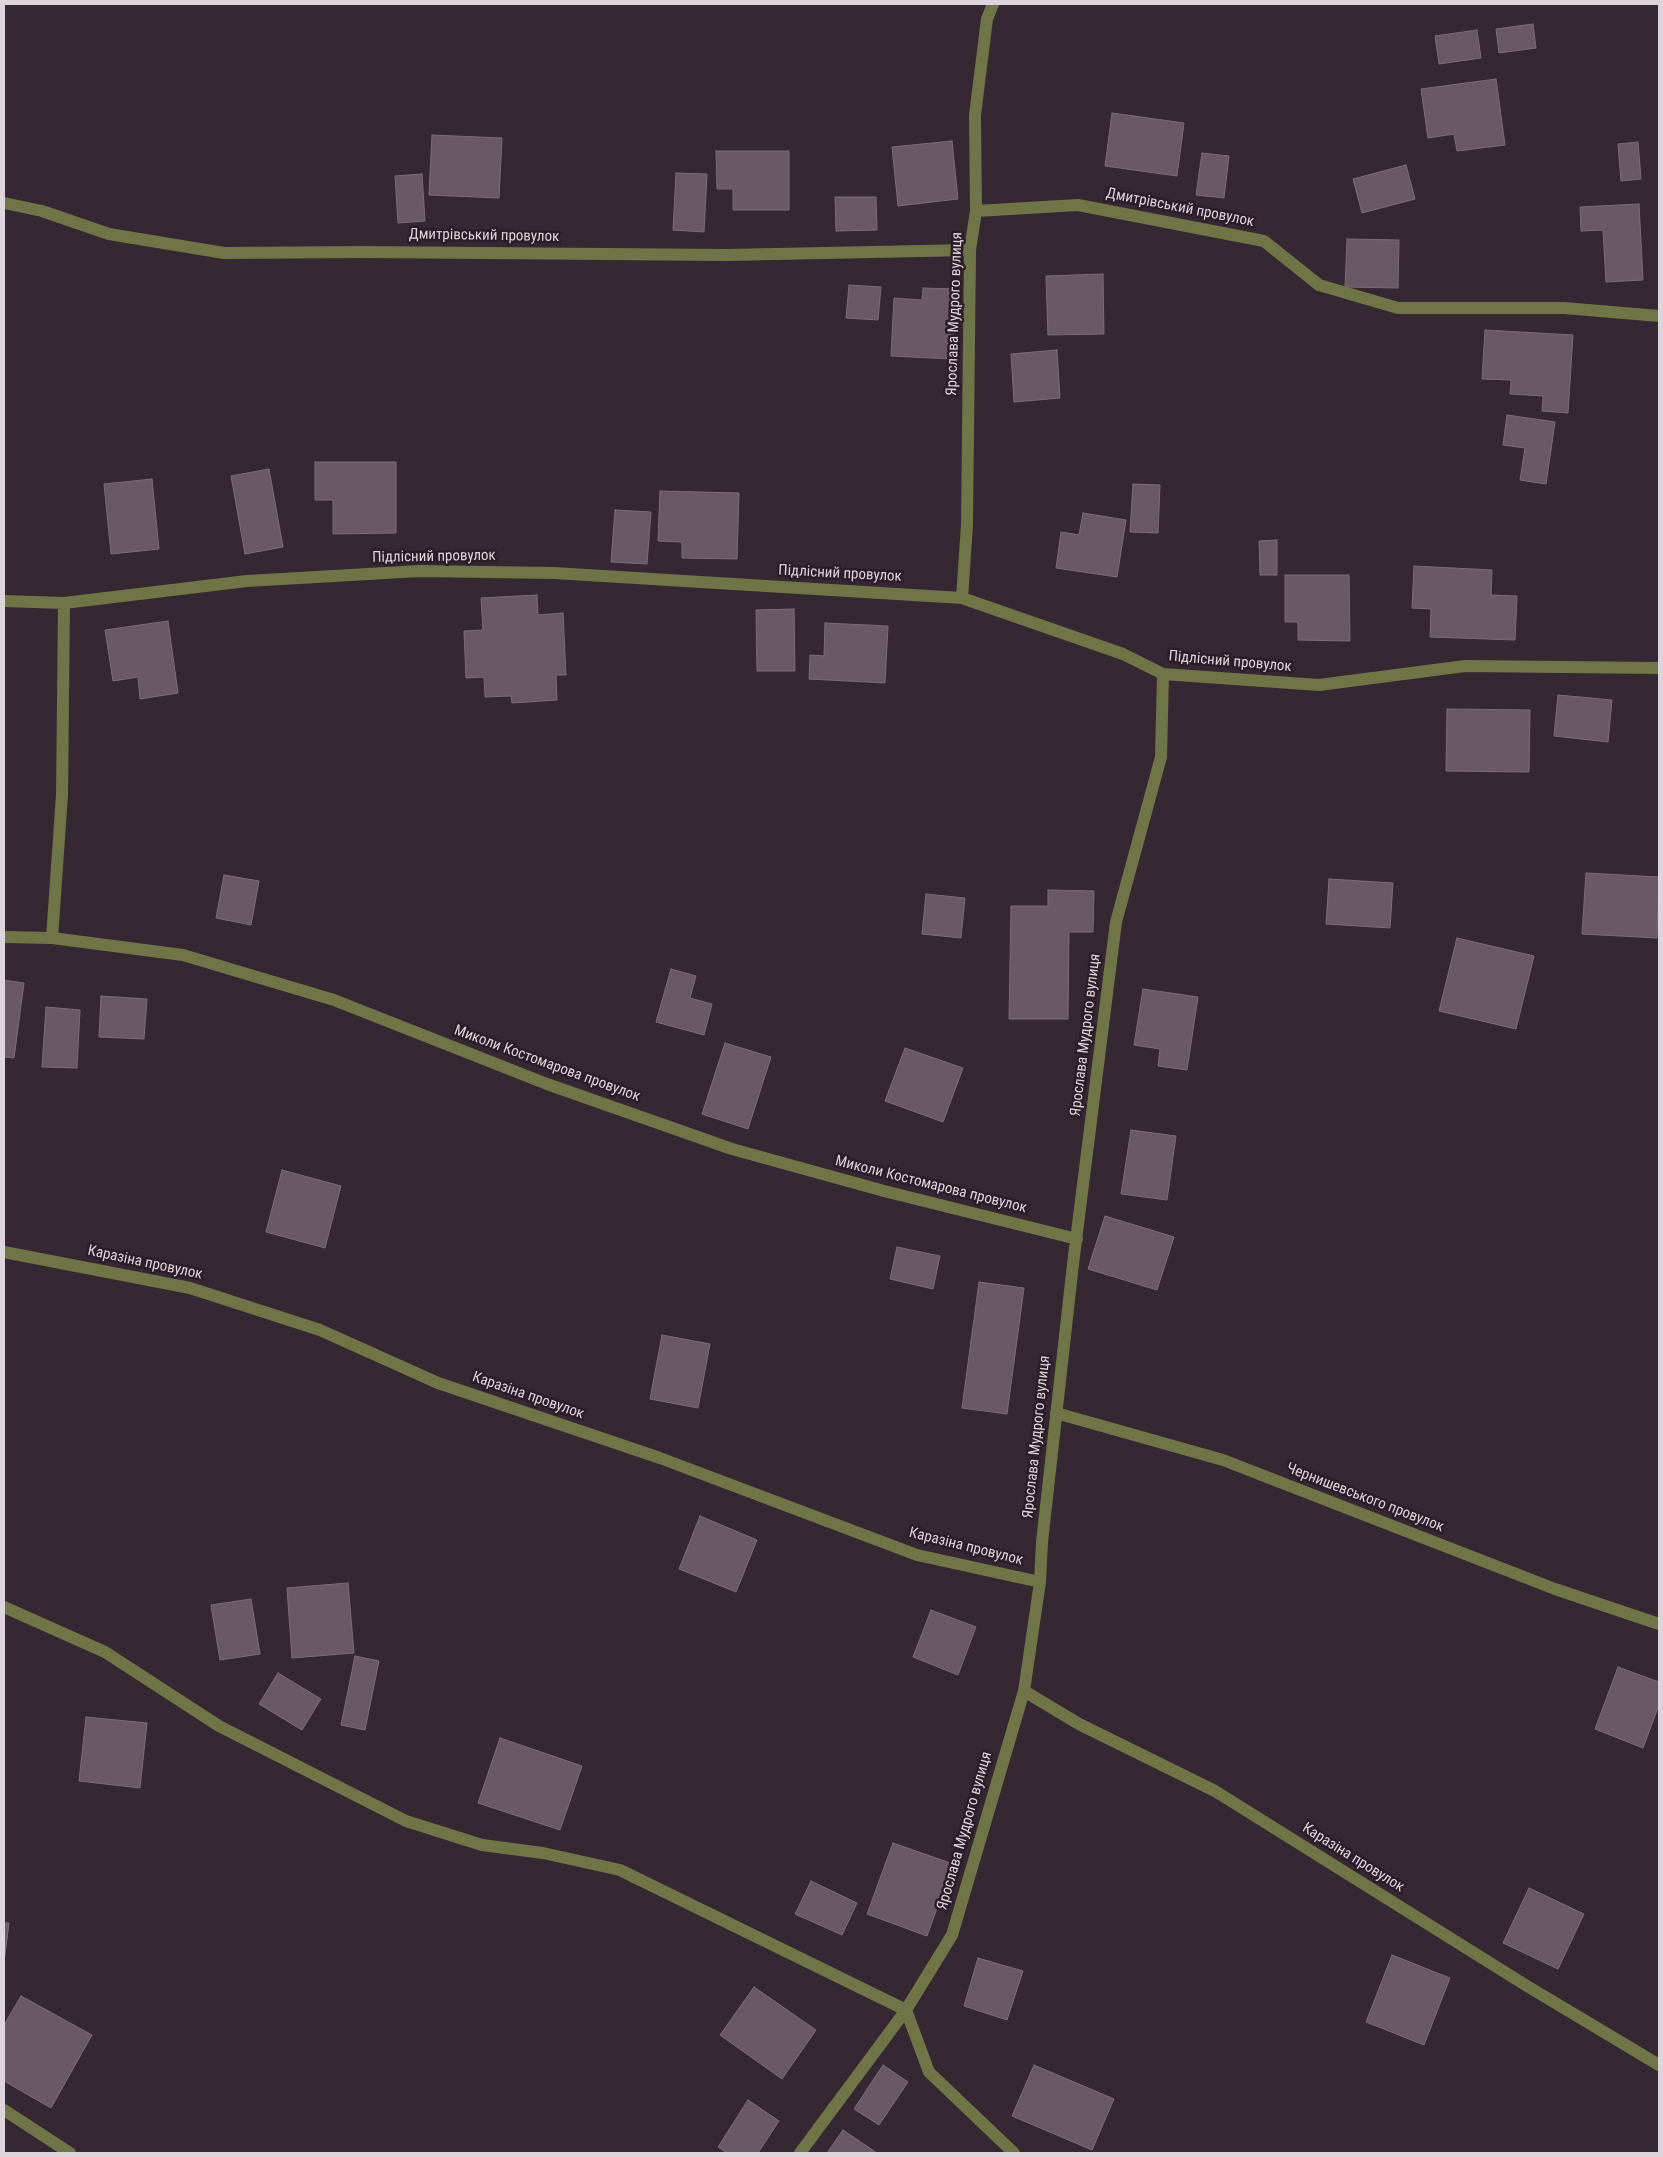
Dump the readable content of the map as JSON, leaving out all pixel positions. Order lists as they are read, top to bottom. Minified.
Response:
{"streets":{"street":["Дмитрівський провулок","Ярослава Мудрого вулиця","Підлісний провулок","Миколи Костомарова провулок","Каразіна провулок","Чернишевського провулок"]},"crossings":[["Дмитрівський провулок","Ярослава Мудрого вулиця"],["Ярослава Мудрого вулиця","Підлісний провулок"],["Ярослава Мудрого вулиця","Миколи Костомарова провулок"],["Ярослава Мудрого вулиця","Каразіна провулок"],["Ярослава Мудрого вулиця","Чернишевського провулок"]]}
